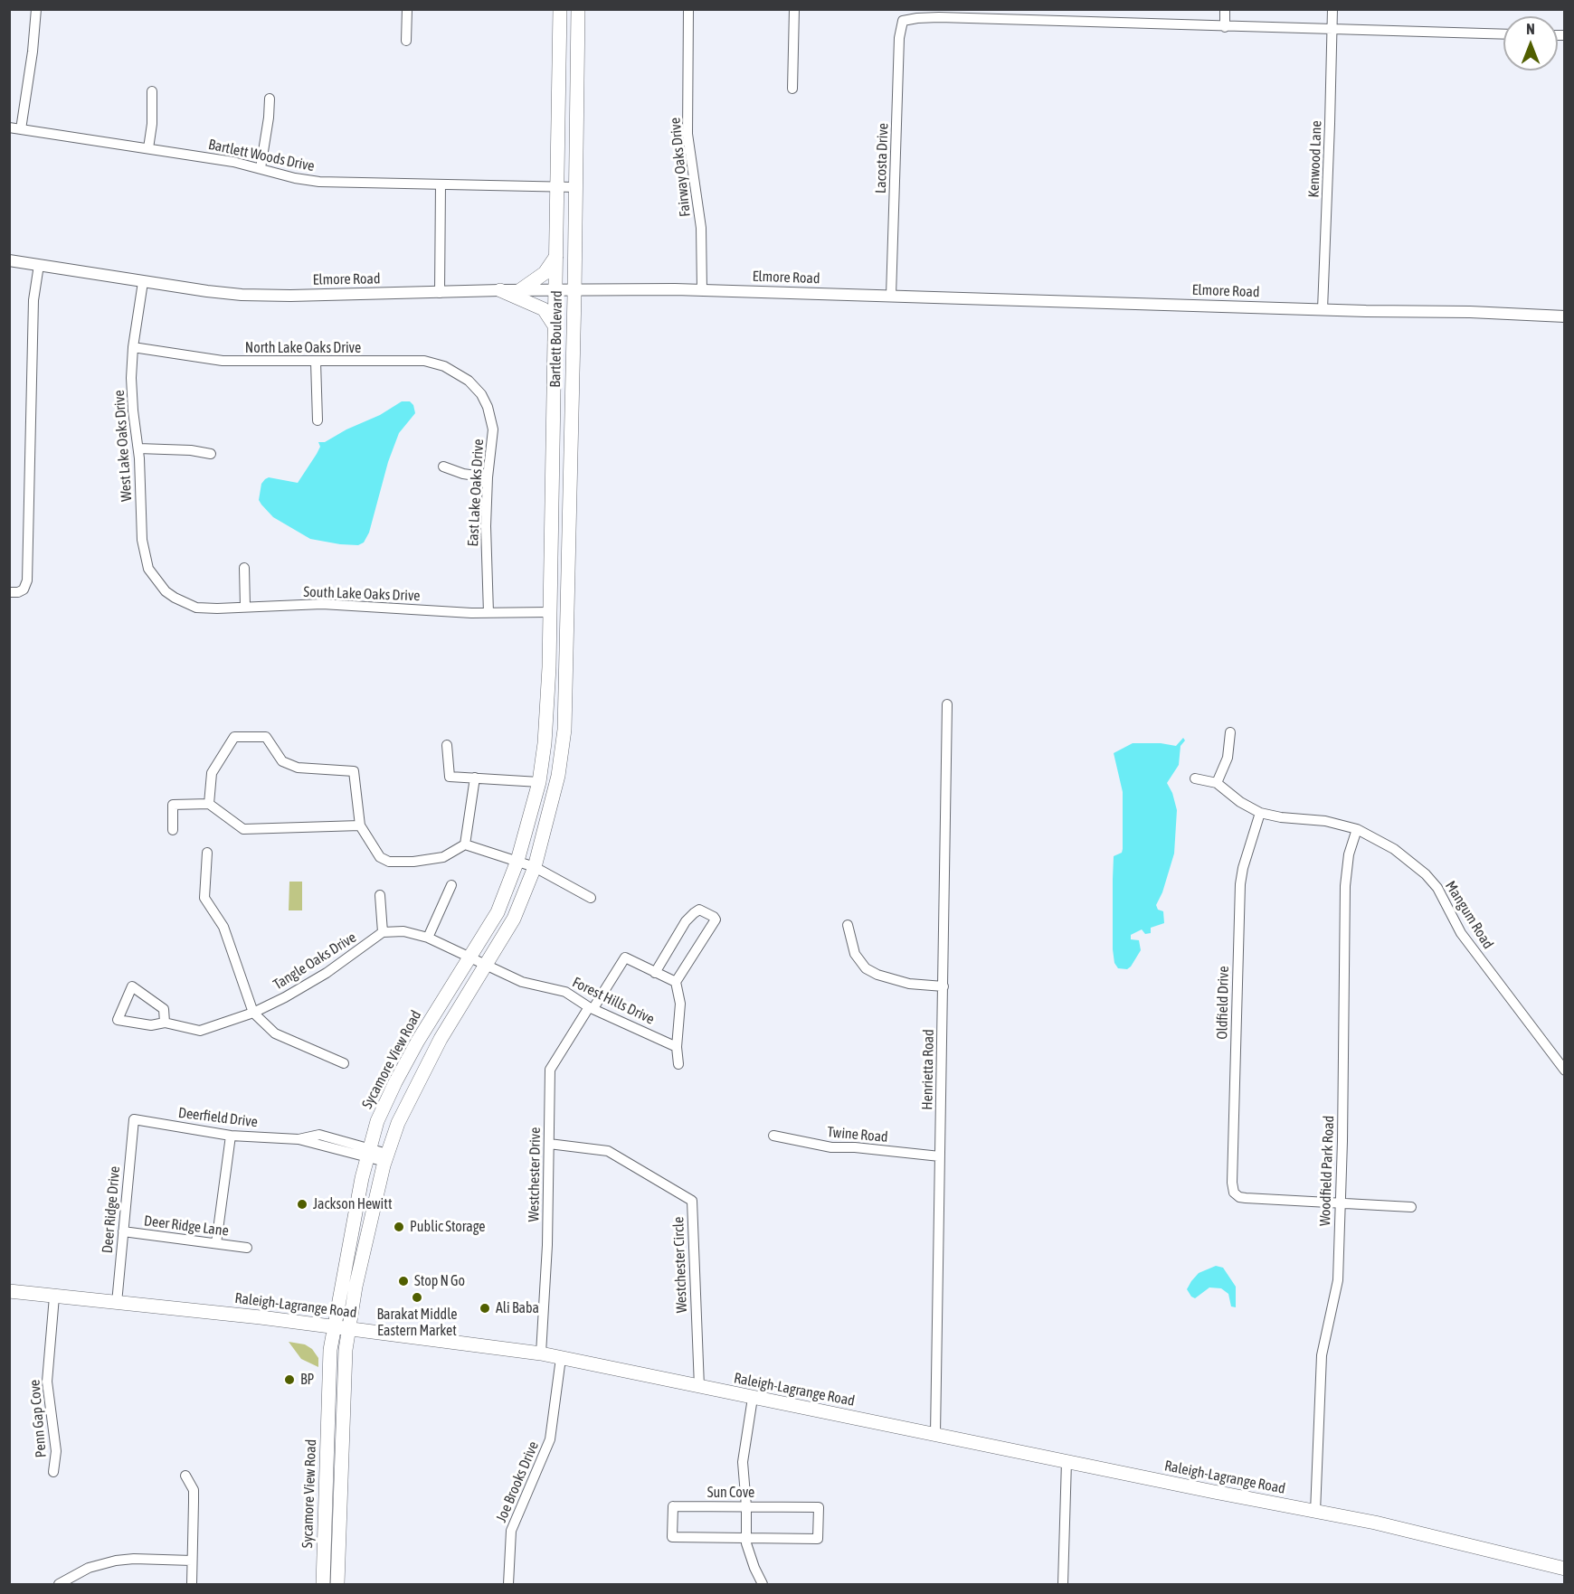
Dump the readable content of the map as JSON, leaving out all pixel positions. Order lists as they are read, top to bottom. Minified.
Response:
{"streets":{"main road":["Bartlett Boulevard","Sycamore View Road","Raleigh-Lagrange Road"],"street":["Bartlett Woods Drive","Lacosta Drive","Kenwood Lane","Fairway Oaks Drive","Elmore Road","North Lake Oaks Drive","West Lake Oaks Drive","East Lake Oaks Drive","South Lake Oaks Drive","Mangum Road","Tangle Oaks Drive","Forest Hills Drive","Oldfield Drive","Henrietta Road","Deerfield Drive","Twine Road","Woodfield Park Road","Westchester Drive","Deer Ridge Drive","Deer Ridge Lane","Westchester Circle","Penn Gap Cove","Joe Brooks Drive","Sun Cove"]},"crossings":[["Bartlett Woods Drive","Bartlett Boulevard"],["Lacosta Drive","Elmore Road"],["Kenwood Lane","Elmore Road"],["Fairway Oaks Drive","Elmore Road"],["Elmore Road","Bartlett Boulevard"],["Elmore Road","West Lake Oaks Drive"],["Bartlett Boulevard","South Lake Oaks Drive"],["Bartlett Boulevard","Sycamore View Road"],["North Lake Oaks Drive","West Lake Oaks Drive"],["North Lake Oaks Drive","East Lake Oaks Drive"],["West Lake Oaks Drive","South Lake Oaks Drive"],["East Lake Oaks Drive","South Lake Oaks Drive"],["Mangum Road","Oldfield Drive"],["Mangum Road","Woodfield Park Road"],["Forest Hills Drive","Sycamore View Road"],["Forest Hills Drive","Westchester Drive"],["Oldfield Drive","Woodfield Park Road"],["Sycamore View Road","Deerfield Drive"],["Sycamore View Road","Raleigh-Lagrange Road"],["Henrietta Road","Twine Road"],["Henrietta Road","Raleigh-Lagrange Road"],["Deerfield Drive","Deer Ridge Drive"],["Woodfield Park Road","Raleigh-Lagrange Road"],["Westchester Drive","Westchester Circle"],["Westchester Drive","Raleigh-Lagrange Road"],["Deer Ridge Drive","Deer Ridge Lane"],["Deer Ridge Drive","Raleigh-Lagrange Road"],["Westchester Circle","Raleigh-Lagrange Road"],["Raleigh-Lagrange Road","Penn Gap Cove"],["Raleigh-Lagrange Road","Joe Brooks Drive"]],"places":["Jackson Hewitt","Public Storage","Stop N Go","Barakat Middle Eastern Market","Ali Baba","BP"],"north":"top"}
